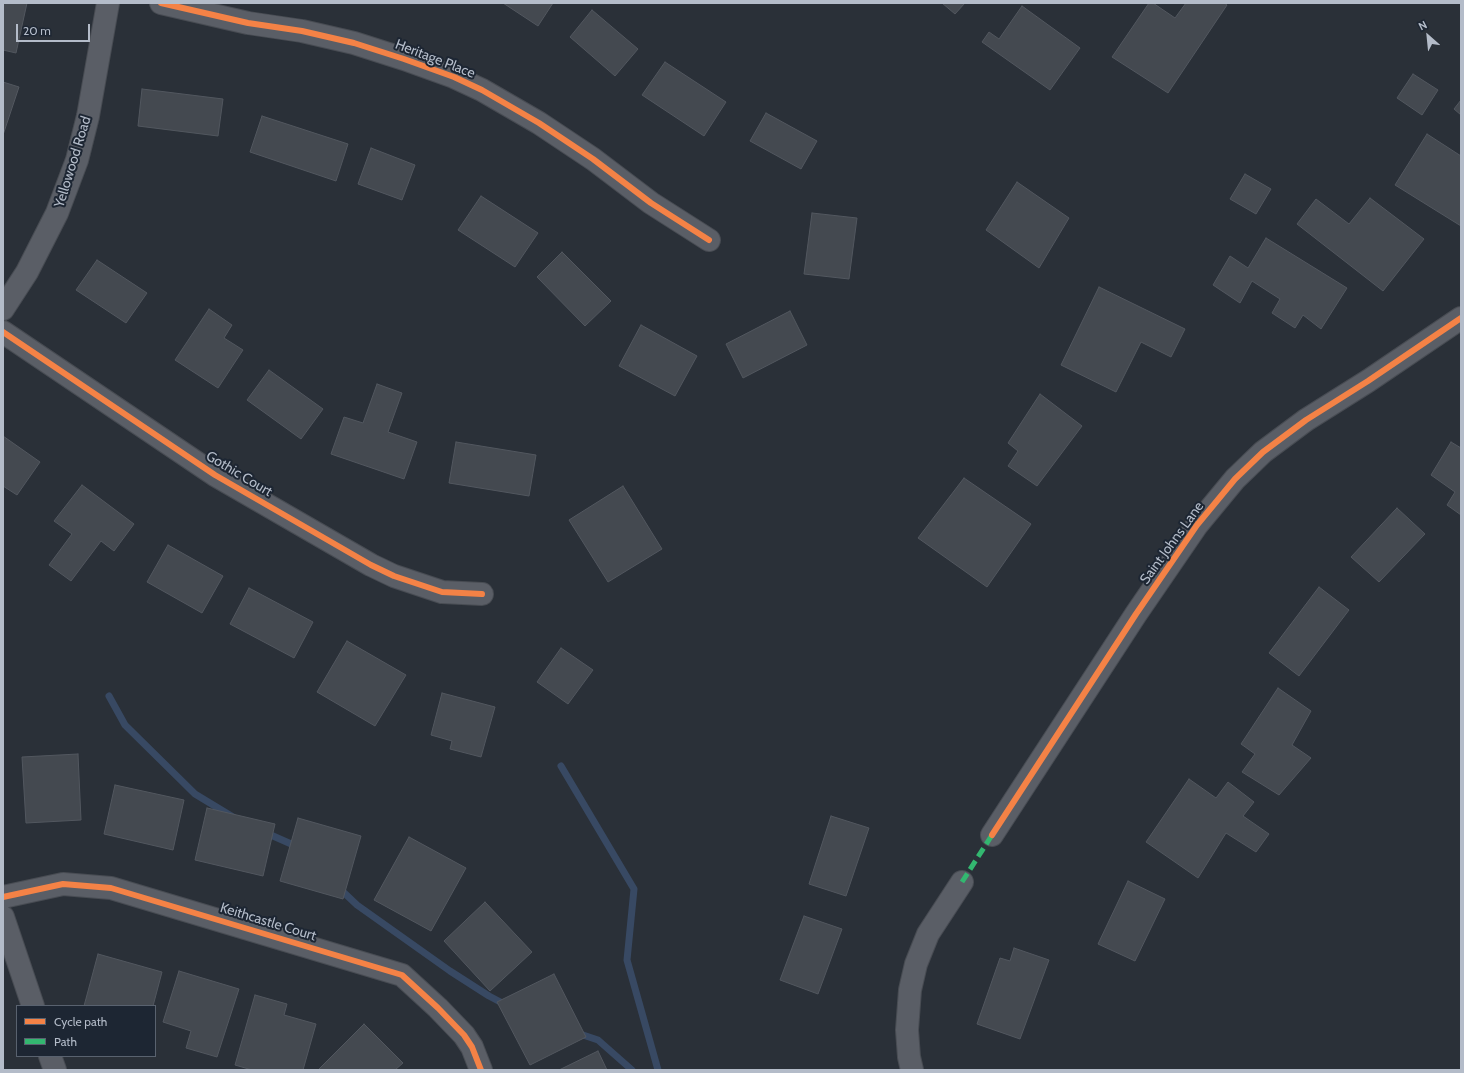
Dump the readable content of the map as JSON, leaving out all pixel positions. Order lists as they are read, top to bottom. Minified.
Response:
{"streets":{"street":["Heritage Place","Yellowood Road","Gothic Court","Saint Johns Lane","Keithcastle Court"]},"legend":["Cycle path","Path"],"scale_bar":"20 m","north":"top left"}
